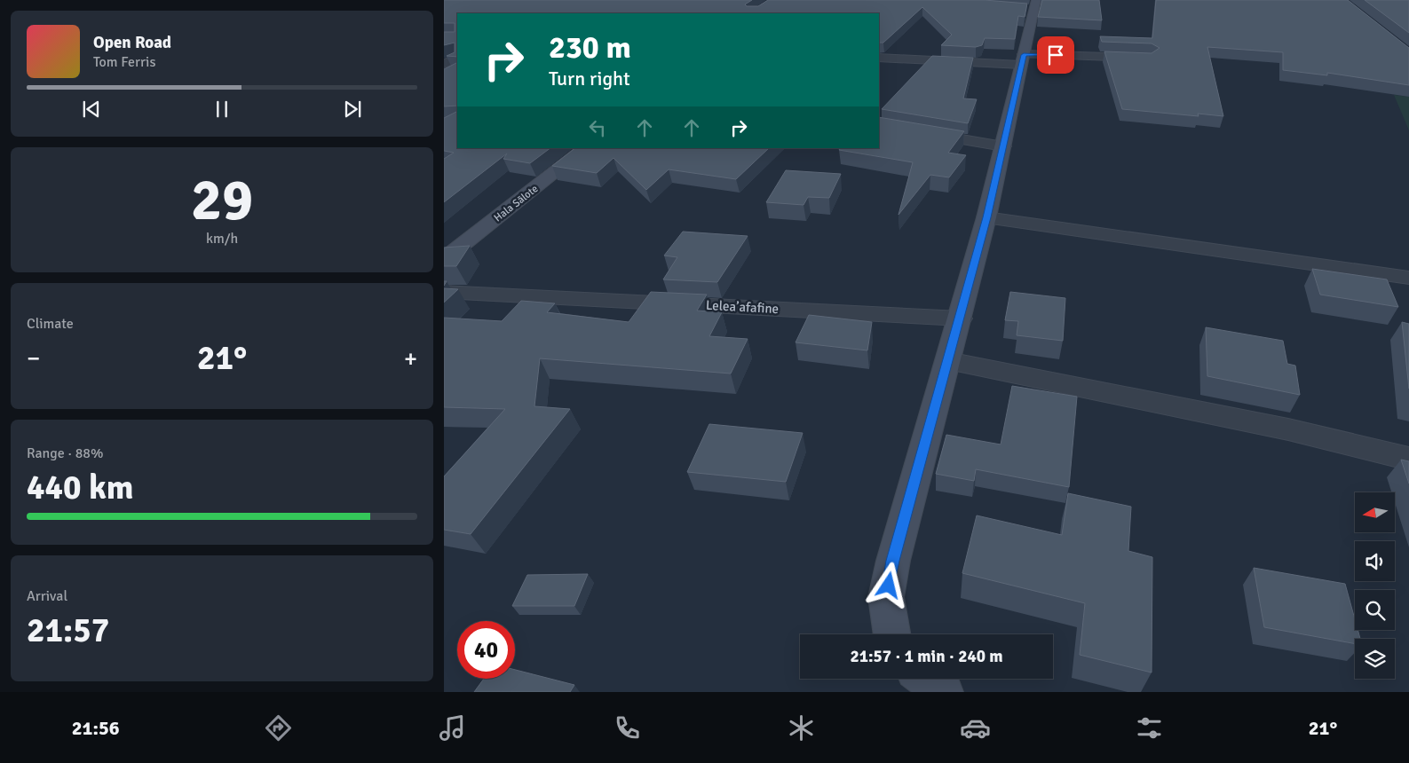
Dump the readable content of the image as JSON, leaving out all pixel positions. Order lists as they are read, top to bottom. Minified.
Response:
{"streets":{"street":["Hala Sālote","Lelea’afafine"]},"north":"left","page":{"turn":["230 m","Turn right"],"song":["Open Road","Tom Ferris"],"tile":[["29","km/h"],"Climate",["Range · 88%","440 km"],["Arrival","21:57"]],"heat":["−","21°","+"],"limit":"40","trip":"21:57 · 1 min · 240 m","tabs":["21:56","21°"]}}
